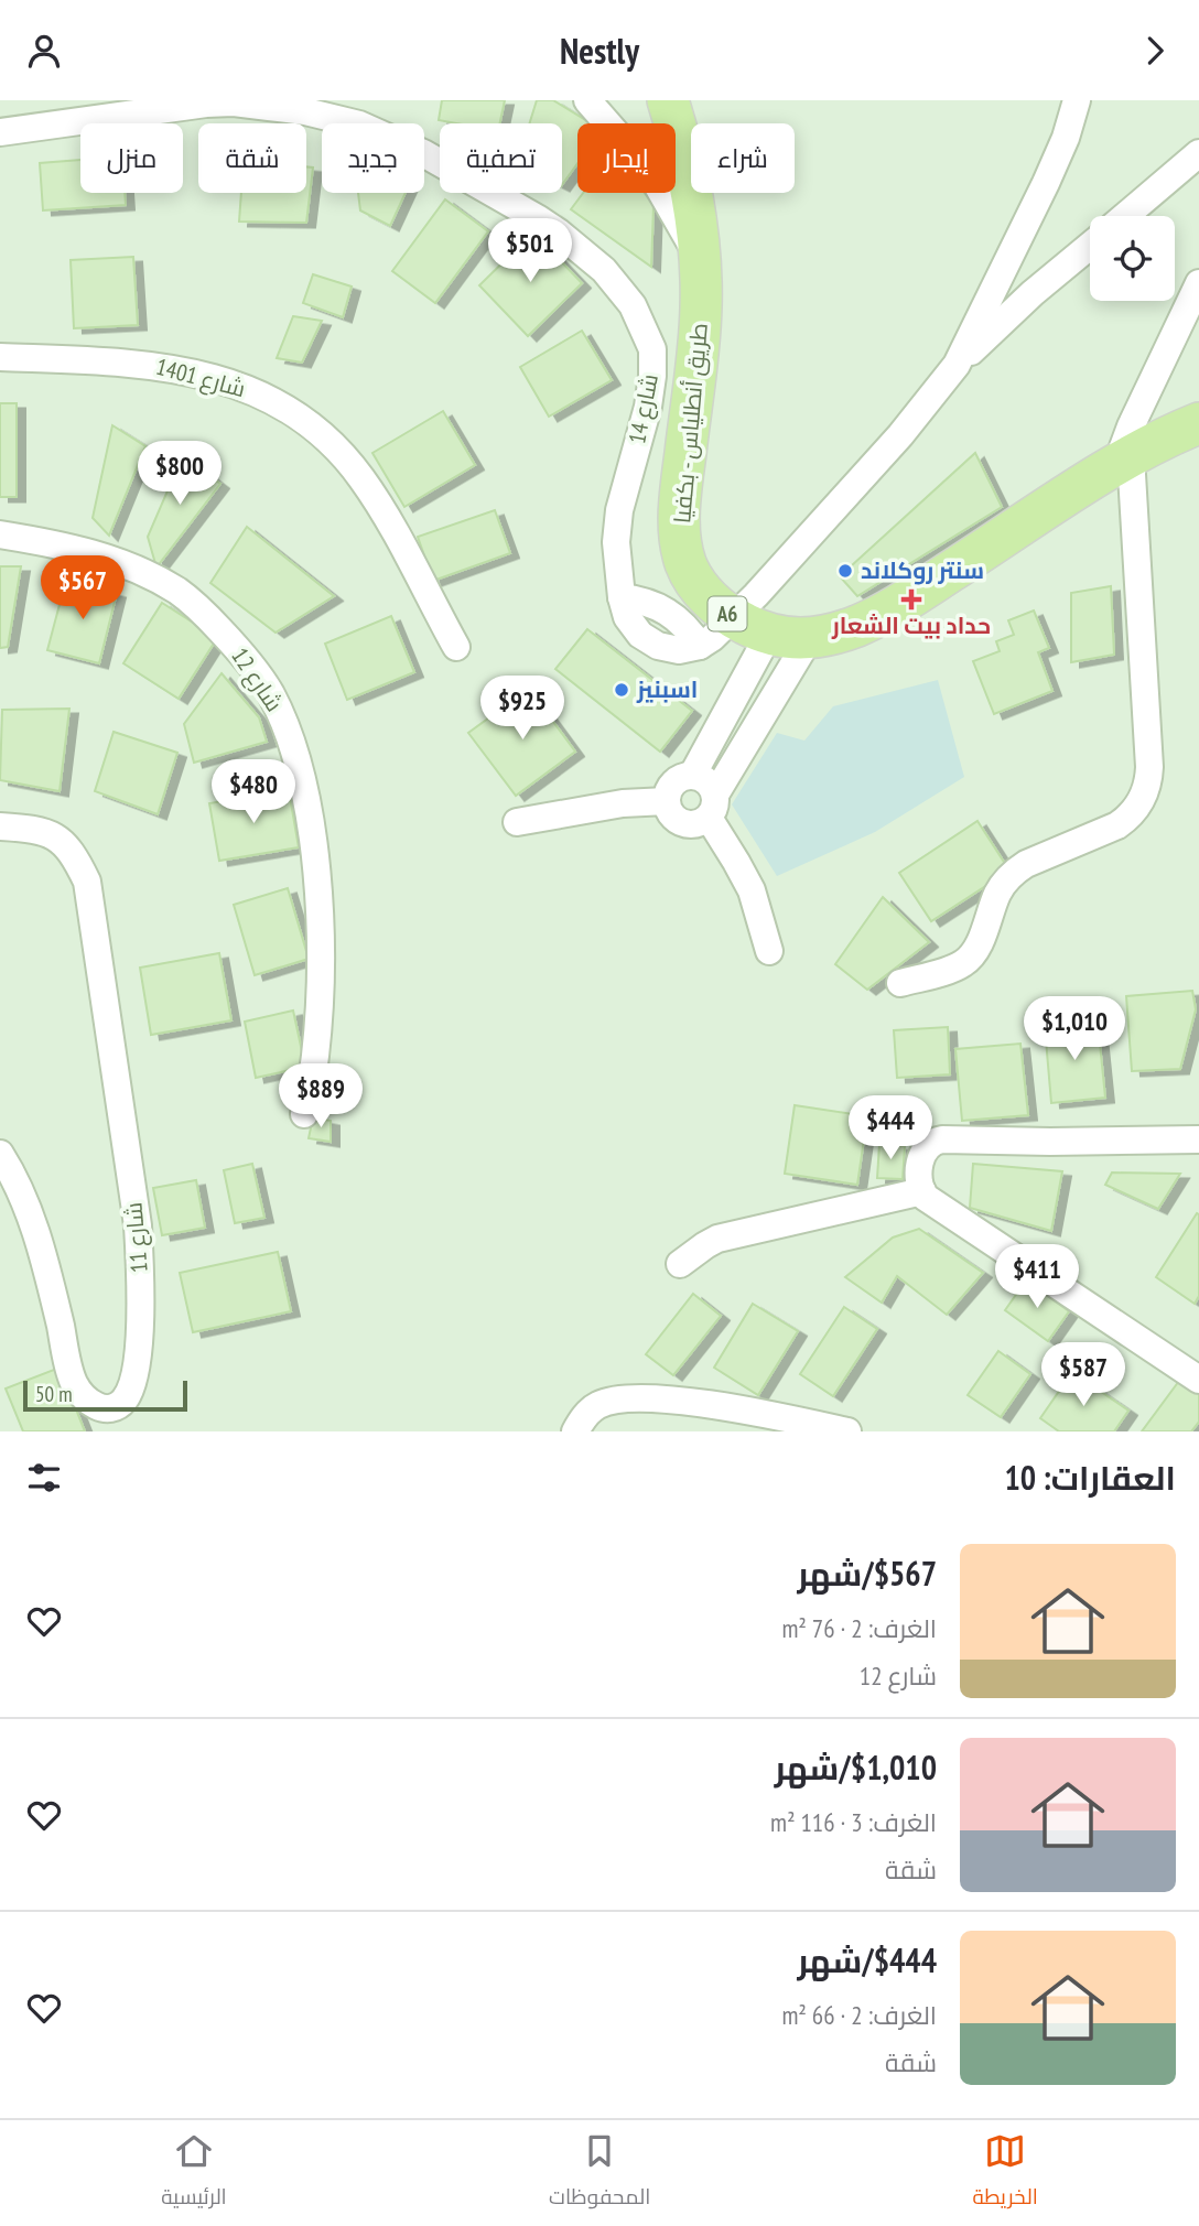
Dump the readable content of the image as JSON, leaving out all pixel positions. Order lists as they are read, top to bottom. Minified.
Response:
{"streets":{"highway":["طريق أنطلياس - بكفيا","A6"],"street":["شارع 1401","شارع 14","شارع 12","شارع 11"]},"crossings":[["طريق أنطلياس - بكفيا","A6"]],"places":{"other":["سنتر روكلاند","اسبنيز"],"health":["حداد بيت الشعار"]},"scale_bar":"50 m","page":{"header":"Nestly","chip":["شراء","إيجار","تصفية","جديد","شقة","منزل"],"price":["$501","$800","$567","$925","$480","$1,010","$889","$444","$411","$587"],"scale":"50 m","heading":"العقارات: 10","list":[{"name":"$567/شهر","note":"الغرف: 2 · 76 m² · شارع 12"},{"name":"$1,010/شهر","note":"الغرف: 3 · 116 m² · شقة"},{"name":"$444/شهر","note":"الغرف: 2 · 66 m² · شقة"}],"tabs":["الخريطة","المحفوظات","الرئيسية"]}}
